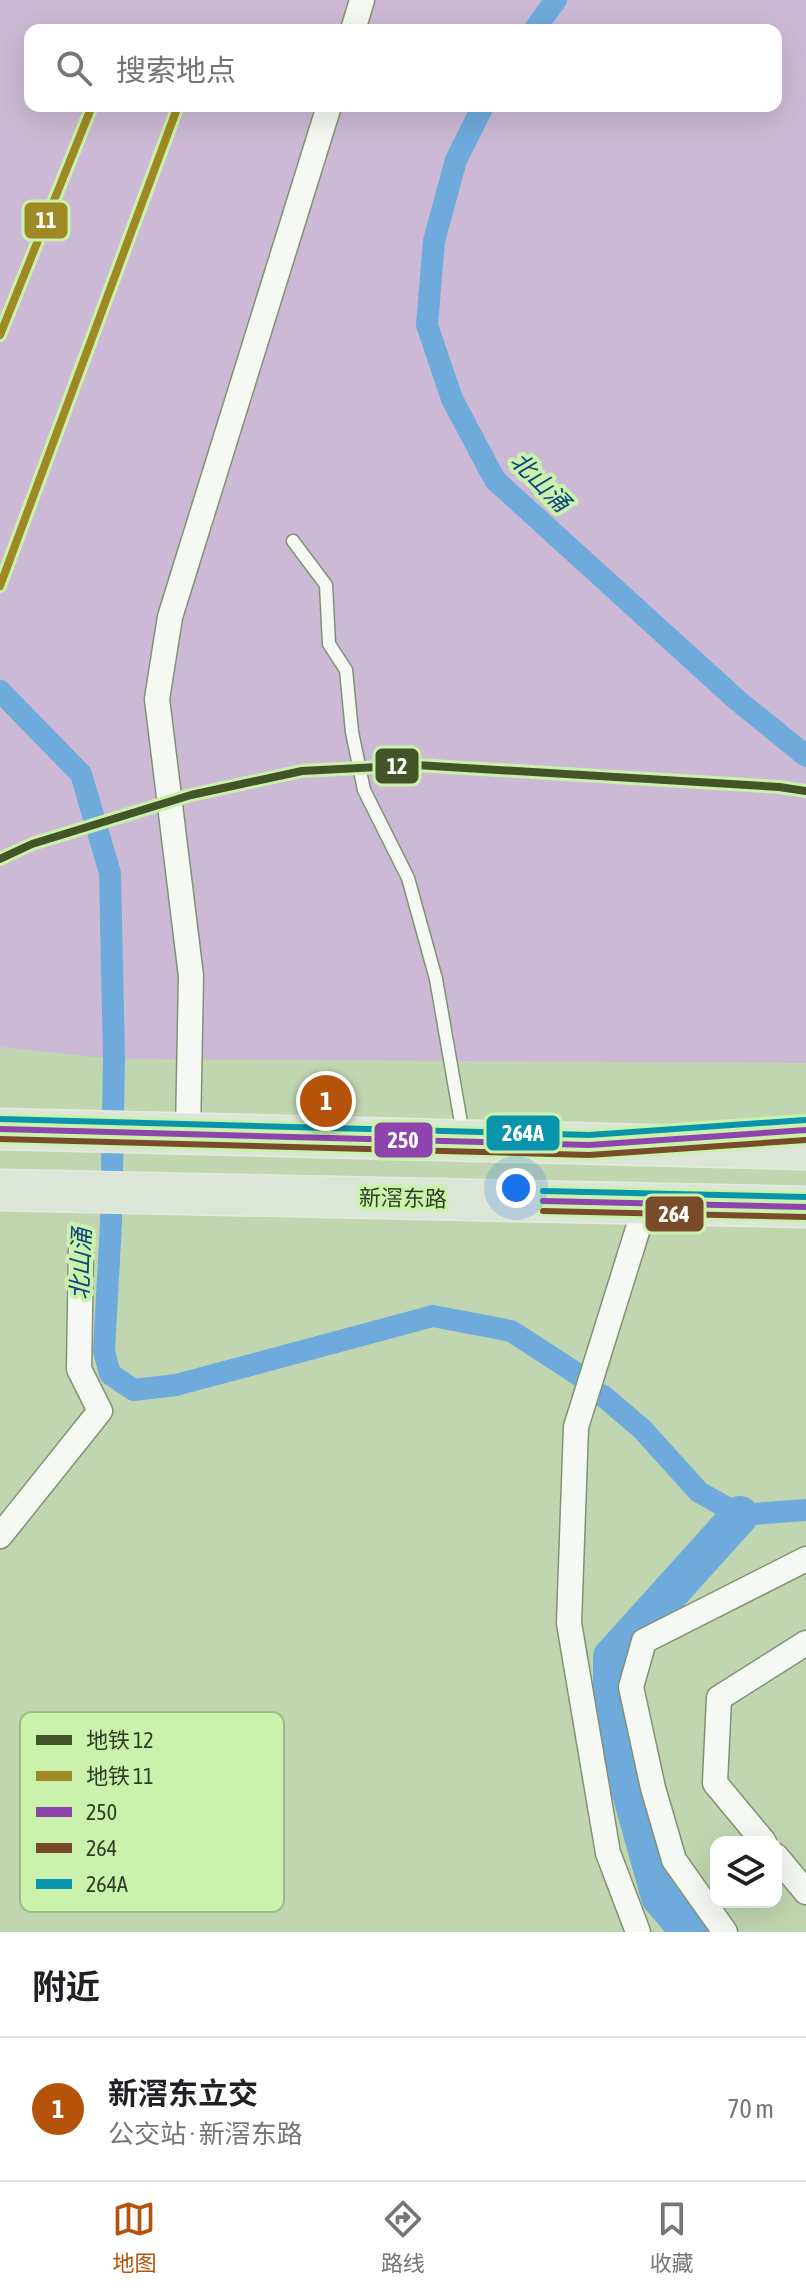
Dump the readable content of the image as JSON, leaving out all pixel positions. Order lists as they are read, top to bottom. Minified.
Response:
{"streets":{"highway":["新滘东路"]},"water":["北山涌"],"lines":["metro line 11","metro line 12","transit line 264A","transit line 250","transit line 264"],"legend":["地铁 12","地铁 11","250","264","264A"],"page":{"search":"搜索地点","pins":"1","heading":"附近","list":[{"mark":"1","name":"新滘东立交","note":"公交站 · 新滘东路","value":"70 m"}],"nav":["地图","路线","收藏"]}}
